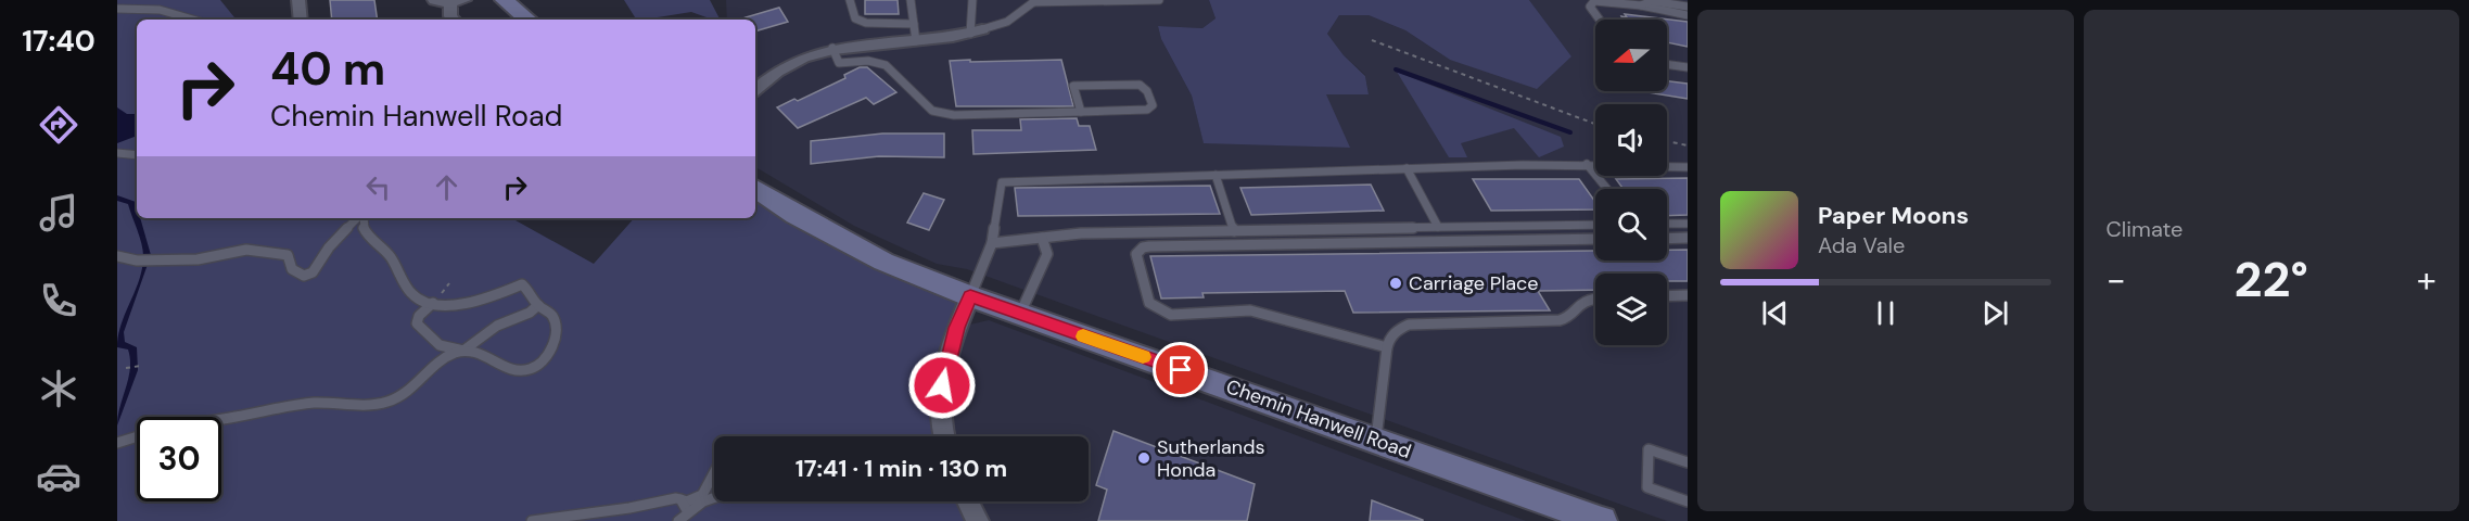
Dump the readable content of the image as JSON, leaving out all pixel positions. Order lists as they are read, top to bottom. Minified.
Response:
{"streets":{"main road":["Chemin Hanwell Road"]},"places":["Carriage Place","Sutherlands Honda"],"north":"left","page":{"tabs":"17:40","tile":"Climate","turn":["40 m","Chemin Hanwell Road"],"song":["Paper Moons","Ada Vale"],"heat":["−","22°","+"],"limit":"30","trip":"17:41 · 1 min · 130 m"}}
